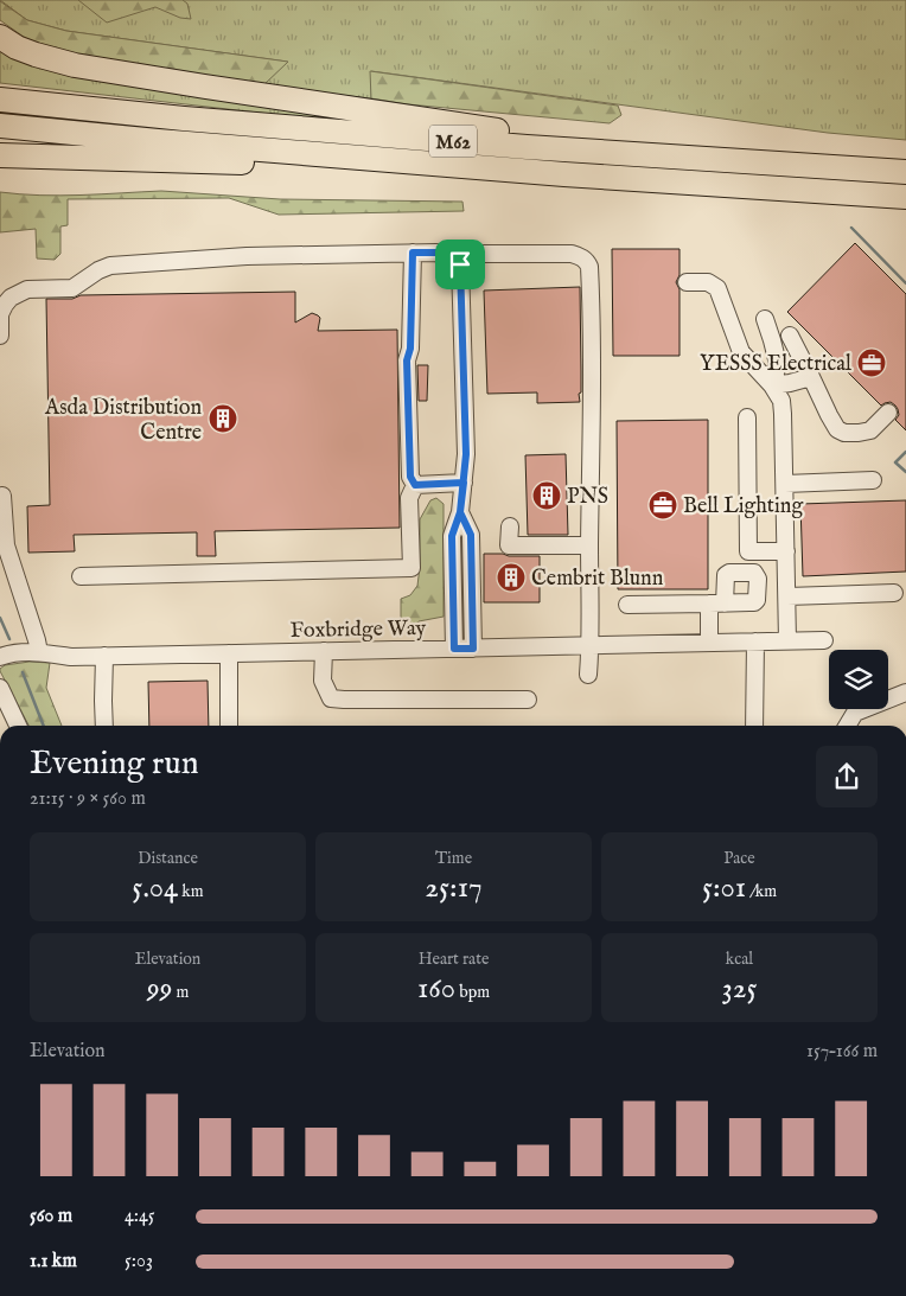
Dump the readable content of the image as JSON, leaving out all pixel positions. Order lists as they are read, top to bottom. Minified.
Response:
{"streets":{"highway":["M62"],"street":["Foxbridge Way"]},"places":{"office":["YESSS Electrical","Bell Lighting"],"building":["Asda Distribution Centre","PNS","Cembrit Blunn"]},"page":{"heading":["Evening run","21:15 · 9 × 560 m"],"stats":[["Distance","5.04 km"],["Time","25:17"],["Pace","5:01 /km"],["Elevation","99 m"],["Heart rate","160 bpm"],["kcal","325"]],"chart":["Elevation","157–166 m"],"list":[{"name":"560 m","note":"4:45"},{"name":"1.1 km","note":"5:03"}]}}
